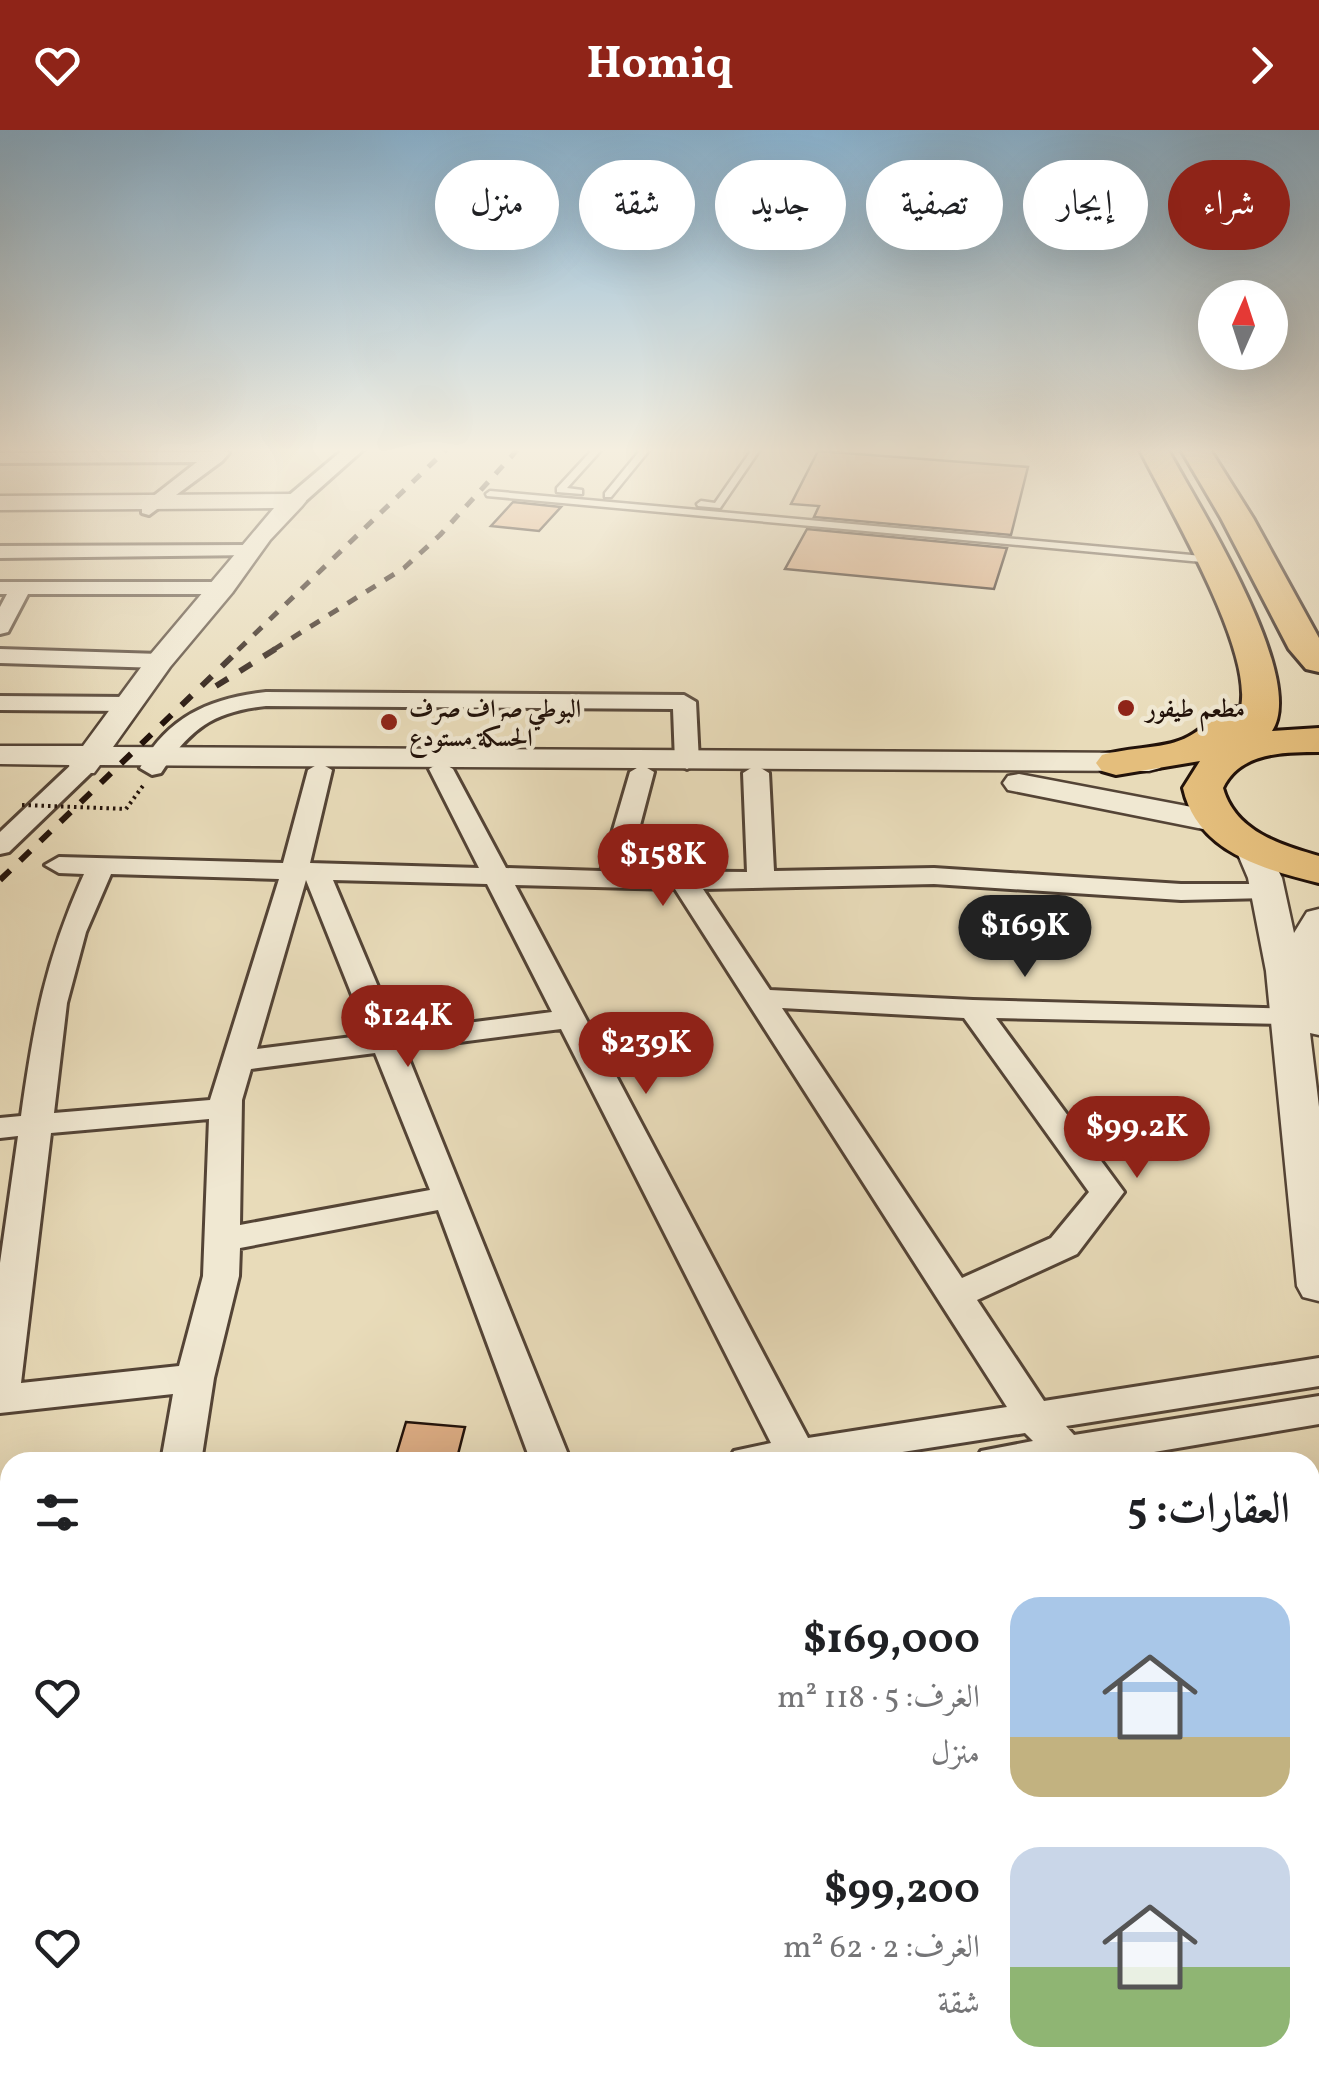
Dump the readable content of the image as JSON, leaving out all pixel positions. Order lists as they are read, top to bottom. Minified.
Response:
{"places":["مطعم طيفور","البوطي صراف صرف الحسكة مستودع"],"north":"top","page":{"header":"Homiq","chip":["شراء","إيجار","تصفية","جديد","شقة","منزل"],"price":["$158K","$169K","$124K","$239K","$99.2K"],"heading":"العقارات: 5","list":[{"name":"$169,000","note":"الغرف: 5 · 118 m² · منزل"},{"name":"$99,200","note":"الغرف: 2 · 62 m² · شقة"}]}}
